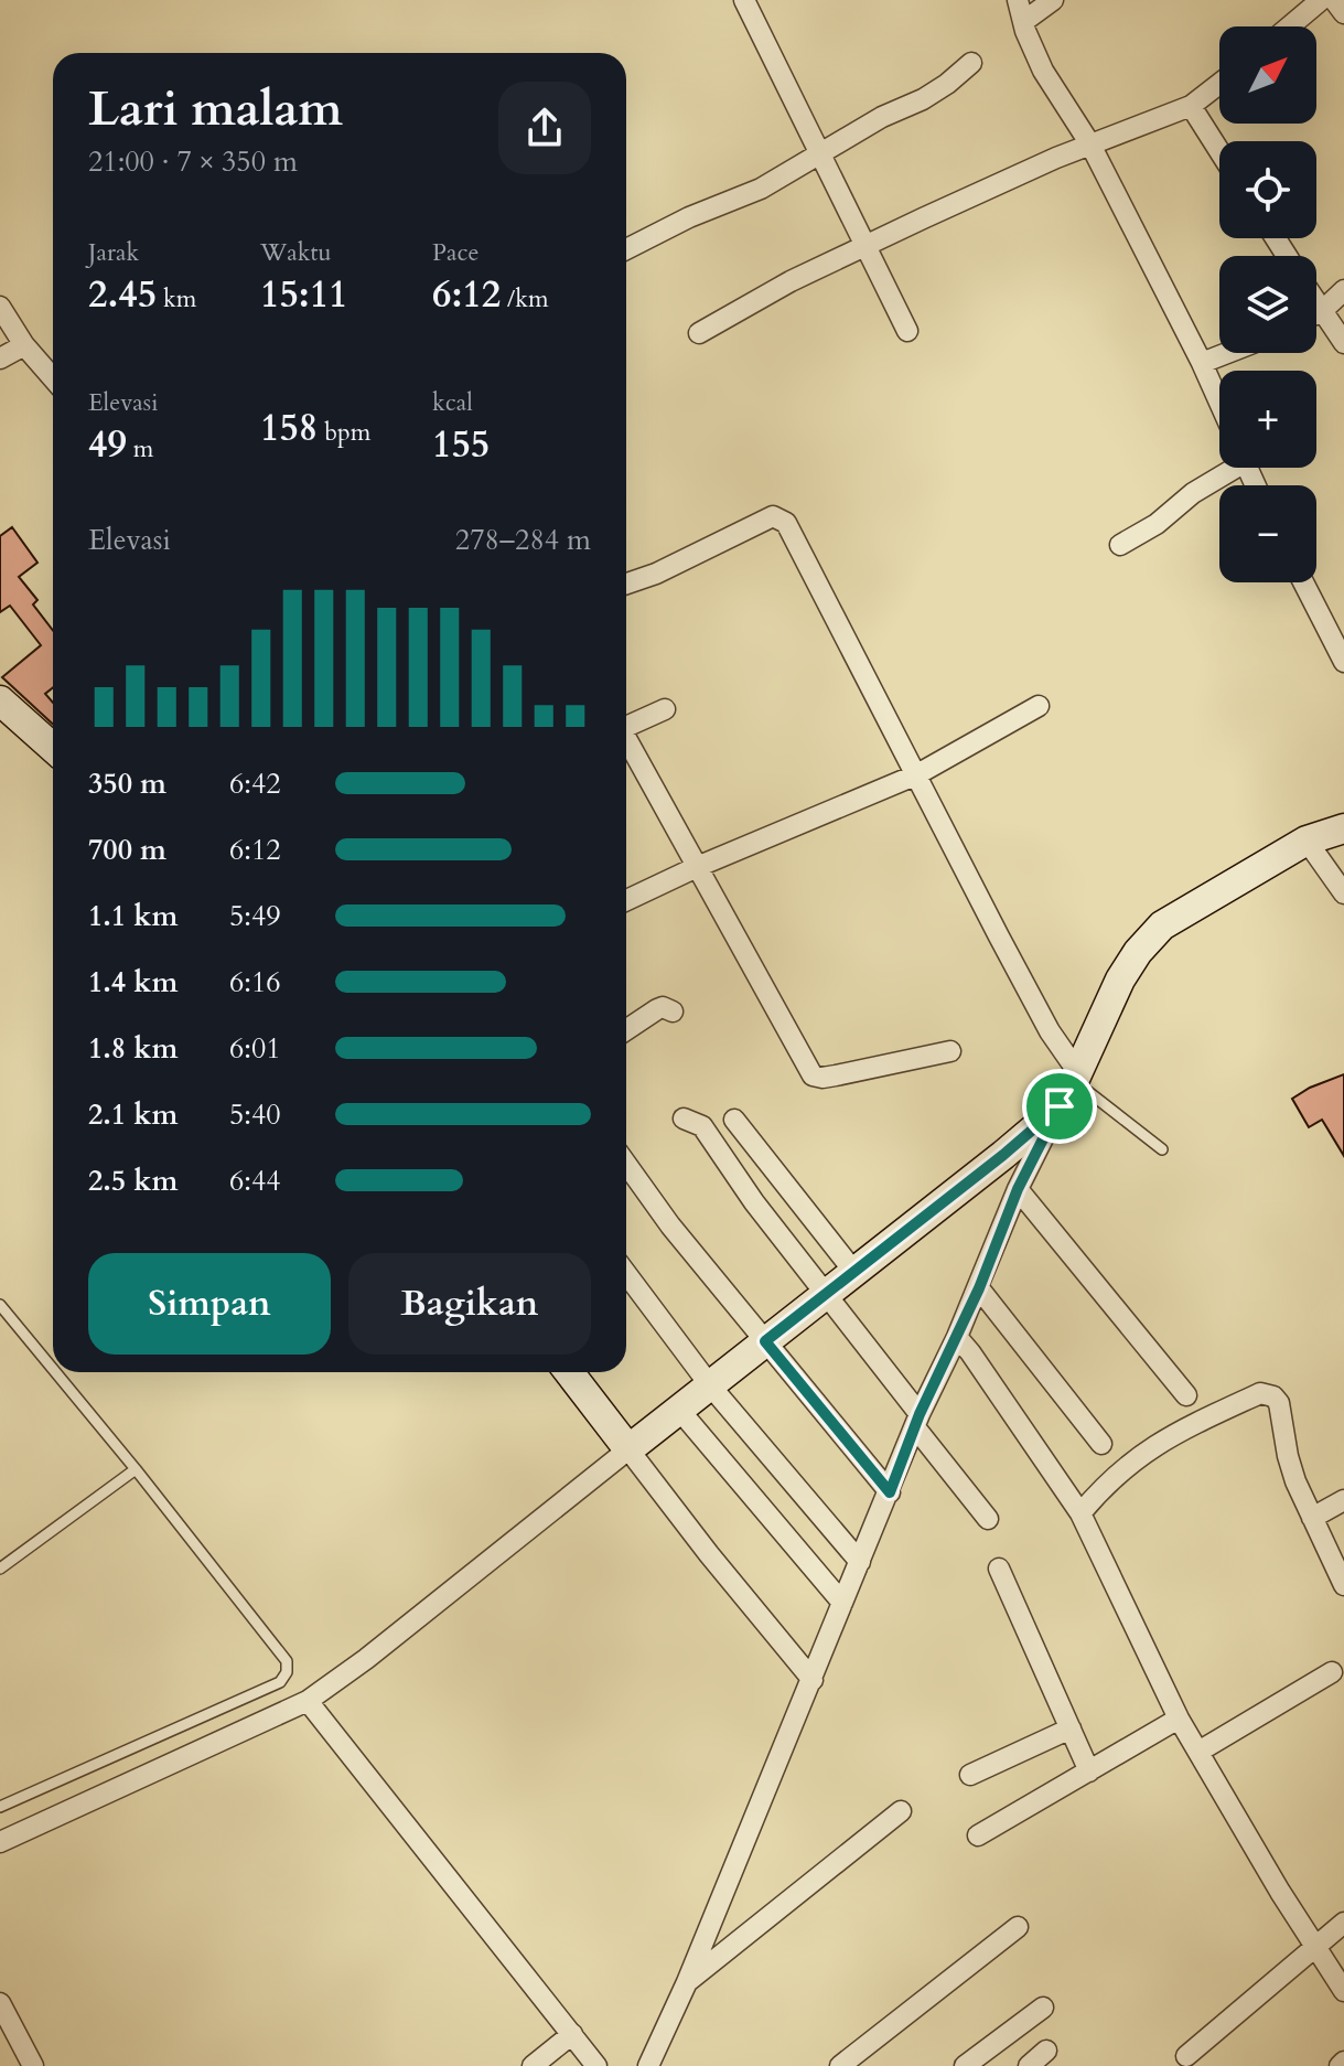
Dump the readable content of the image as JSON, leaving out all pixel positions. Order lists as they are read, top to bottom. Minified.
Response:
{"north":"top right","page":{"map_buttons":["+","−"],"heading":["Lari malam","21:00 · 7 × 350 m"],"stats":[["Jarak","2.45 km"],["Waktu","15:11"],["Pace","6:12 /km"],["Elevasi","49 m"],["158 bpm"],["kcal","155"]],"chart":["Elevasi","278–284 m"],"list":[{"name":"350 m","note":"6:42"},{"name":"700 m","note":"6:12"},{"name":"1.1 km","note":"5:49"},{"name":"1.4 km","note":"6:16"},{"name":"1.8 km","note":"6:01"},{"name":"2.1 km","note":"5:40"},{"name":"2.5 km","note":"6:44"}],"buttons":["Simpan","Bagikan"]}}
